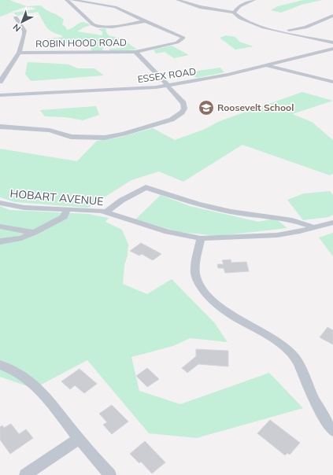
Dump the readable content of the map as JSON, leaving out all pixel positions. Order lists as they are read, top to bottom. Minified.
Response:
{"streets":{"street":["ROBIN HOOD ROAD","ESSEX ROAD","HOBART AVENUE"]},"crossings":[["ROBIN HOOD ROAD","ESSEX ROAD"]],"places":{"school or university":["Roosevelt School"]},"north":"bottom left"}
